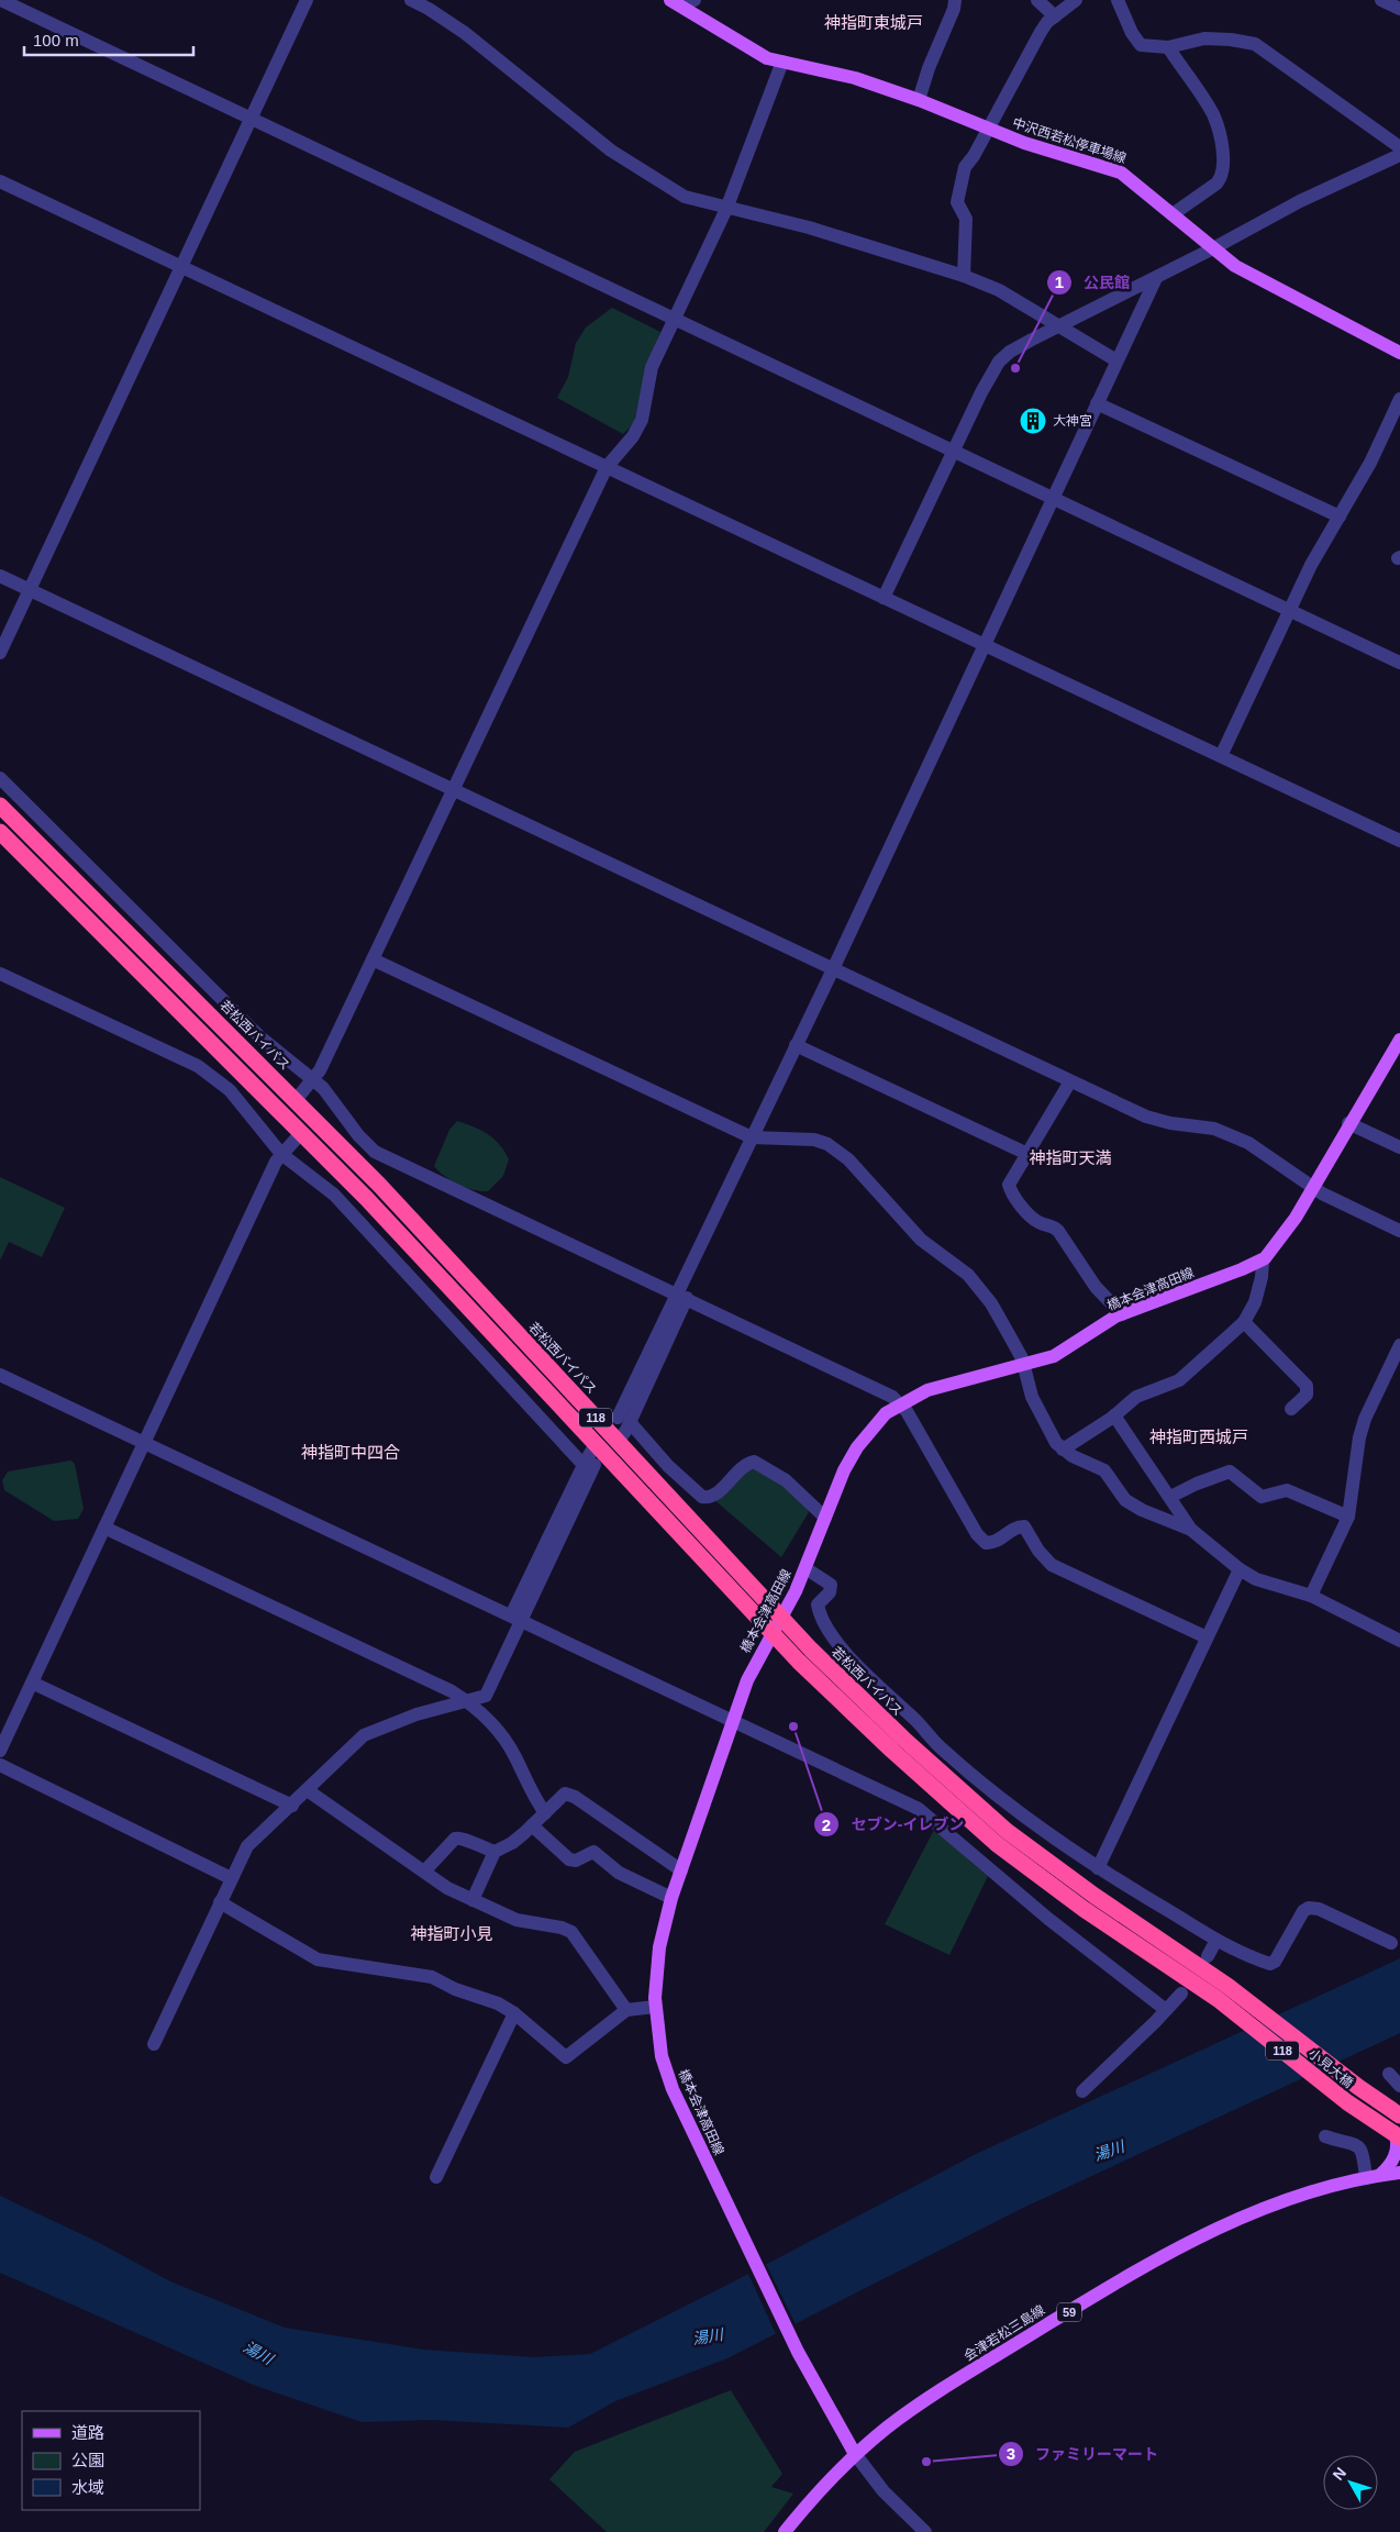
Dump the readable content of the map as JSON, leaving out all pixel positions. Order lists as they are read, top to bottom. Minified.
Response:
{"streets":{"highway":["若松西バイパス","118","小見大橋"],"main road":["中沢西若松停車場線","橋本会津高田線","59","会津若松三島線"]},"crossings":[["若松西バイパス","橋本会津高田線"],["若松西バイパス","小見大橋"],["橋本会津高田線","会津若松三島線"]],"districts":["神指町東城戸","神指町天満","神指町西城戸","神指町中四合","神指町小見"],"water":["湯川"],"places":{"other":["公民館","セブン-イレブン","ファミリーマート"],"building":["大神宮"]},"legend":["道路","公園","水域"],"scale_bar":"100 m","north":"top left"}
